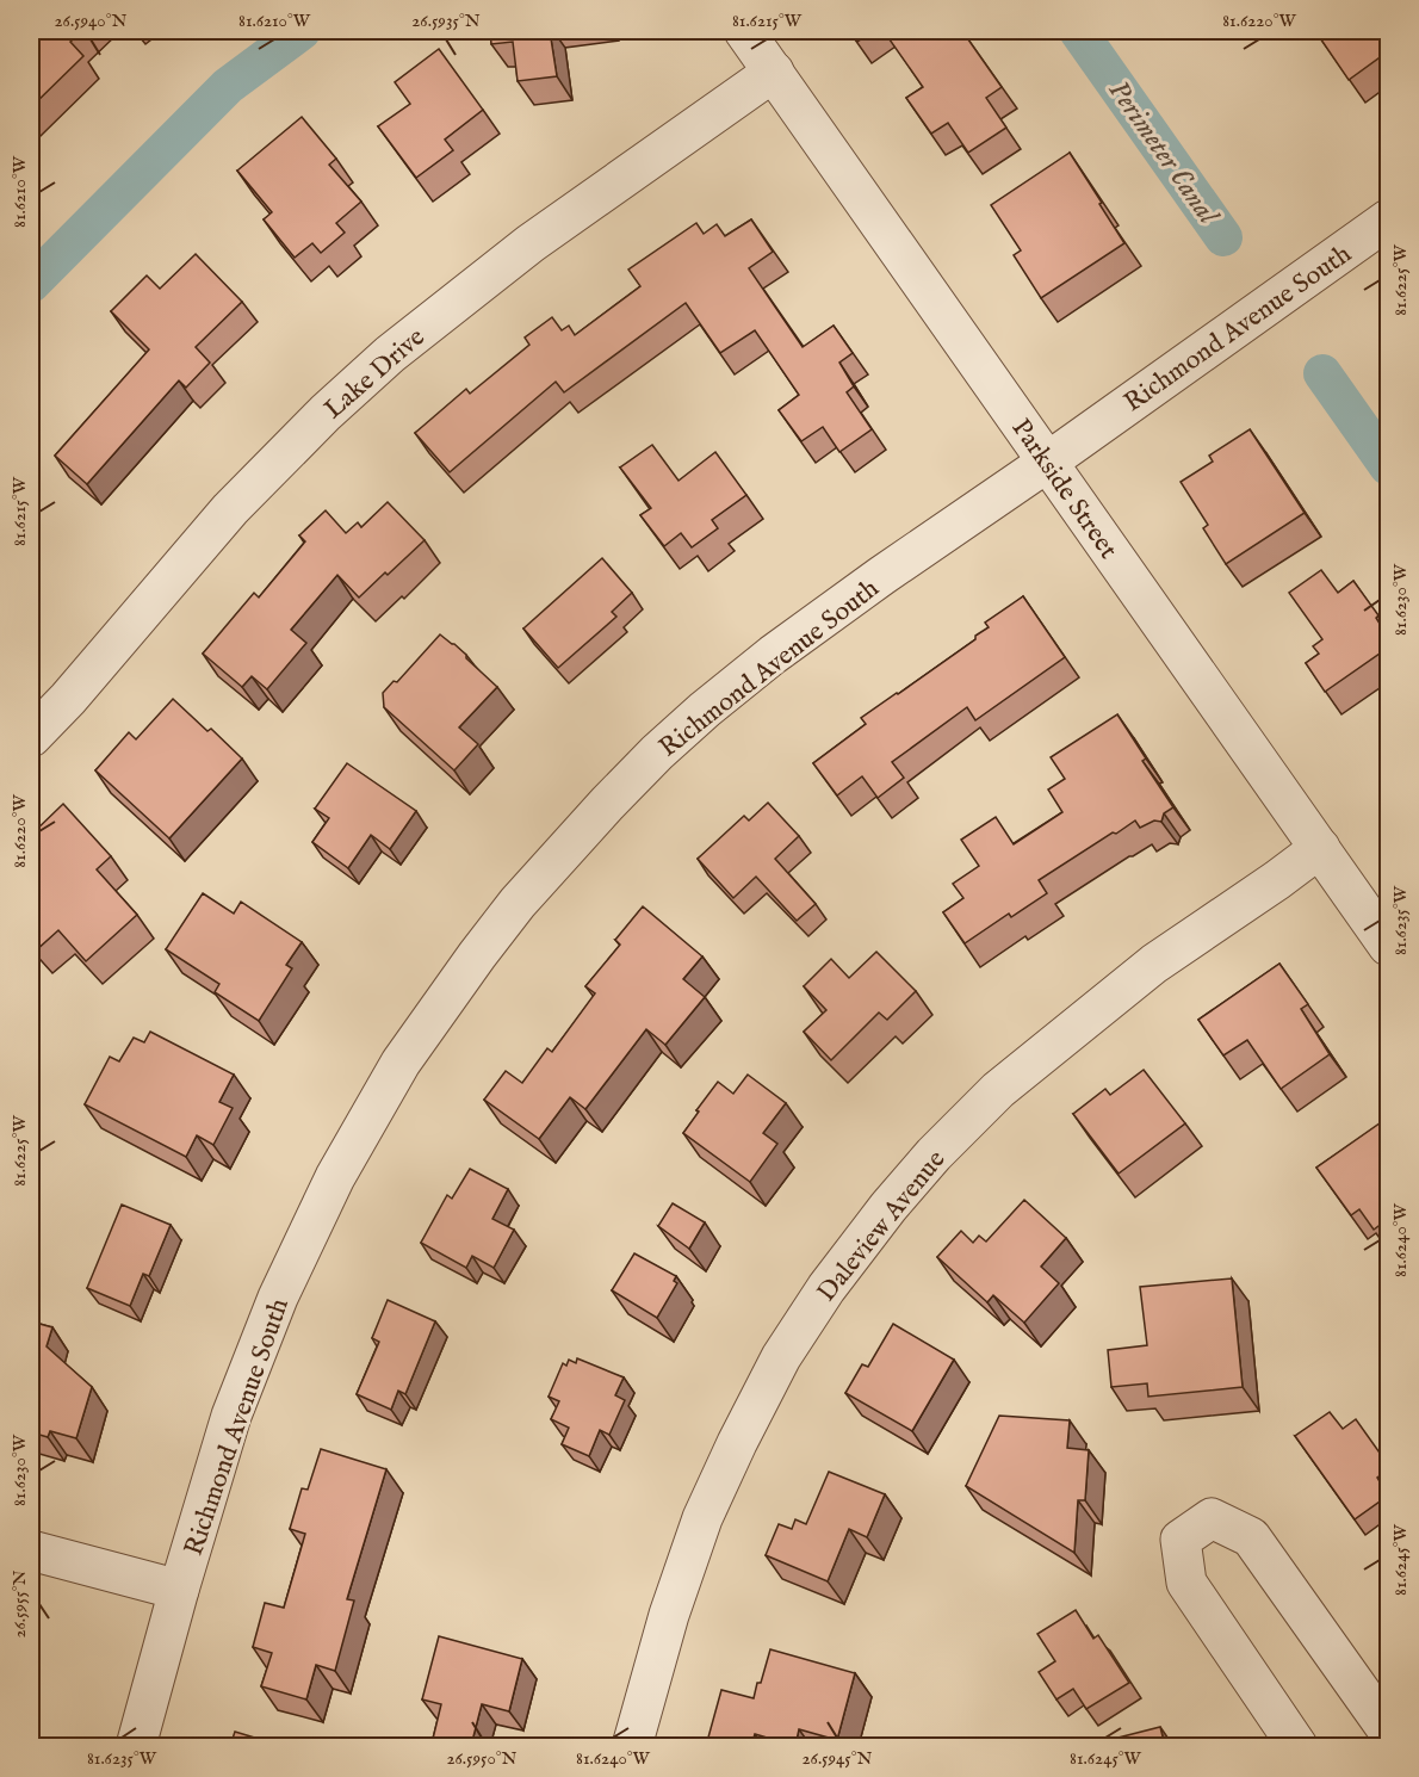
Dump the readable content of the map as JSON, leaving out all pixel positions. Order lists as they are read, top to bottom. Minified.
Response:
{"streets":{"street":["Richmond Avenue South","Lake Drive","Parkside Street","Daleview Avenue"]},"crossings":[["Richmond Avenue South","Parkside Street"],["Lake Drive","Parkside Street"],["Parkside Street","Daleview Avenue"]],"water":["Perimeter Canal"],"coordinates":["26.5940°N","81.6210°W","26.5935°N","81.6215°W","81.6220°W","81.6225°W","81.6230°W","81.6235°W","81.6240°W","81.6245°W","26.5955°N","26.5950°N","26.5945°N"]}
